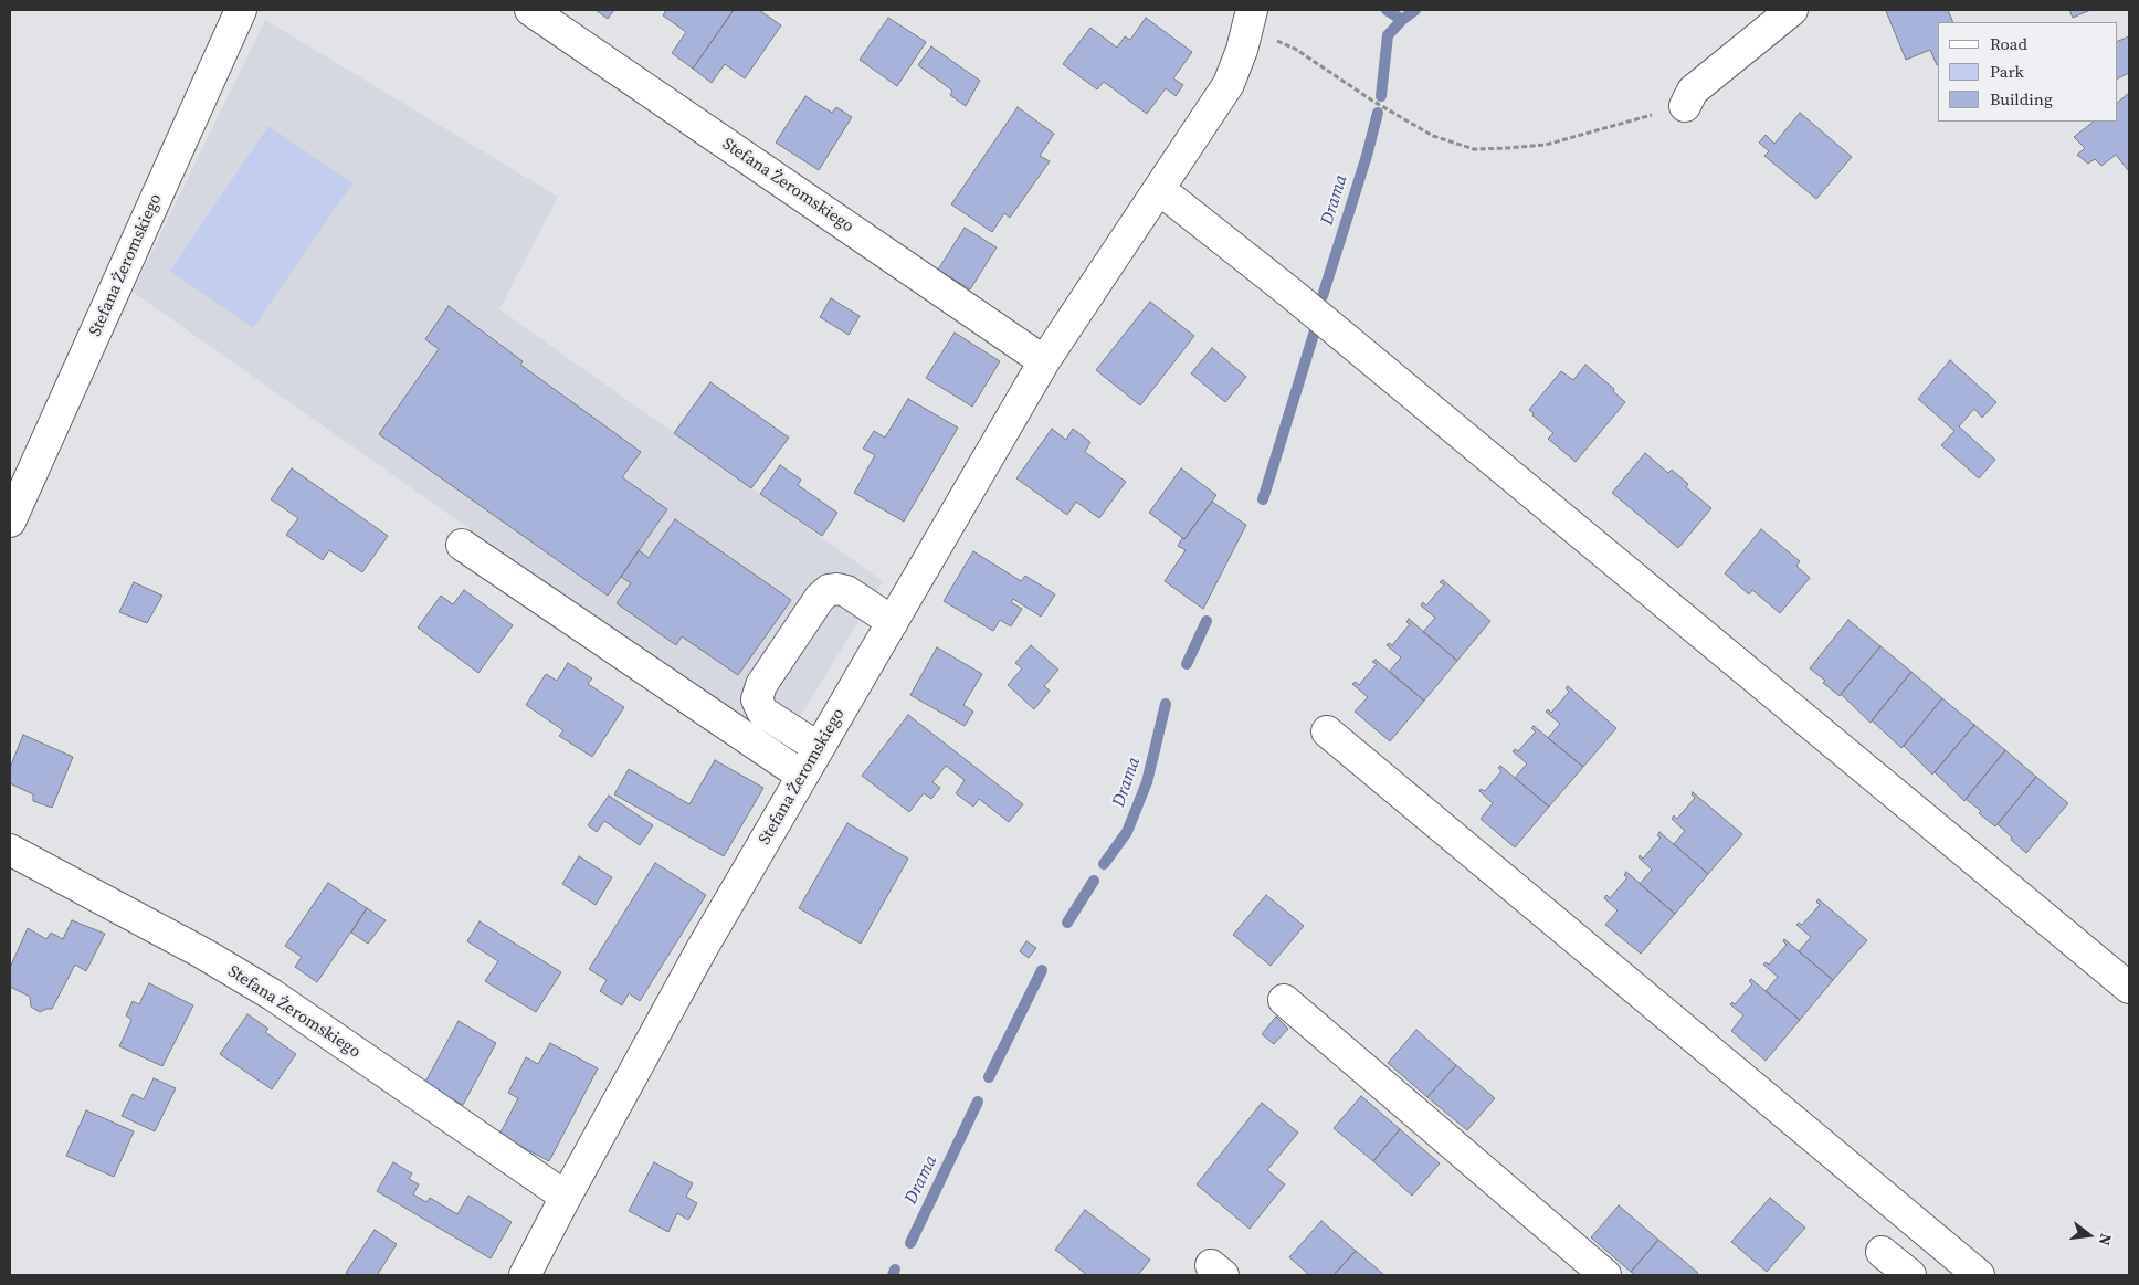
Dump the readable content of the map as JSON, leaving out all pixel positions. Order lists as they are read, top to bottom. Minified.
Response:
{"streets":{"street":["Stefana Żeromskiego"]},"water":["Drama"],"legend":["Road","Park","Building"],"north":"right"}
